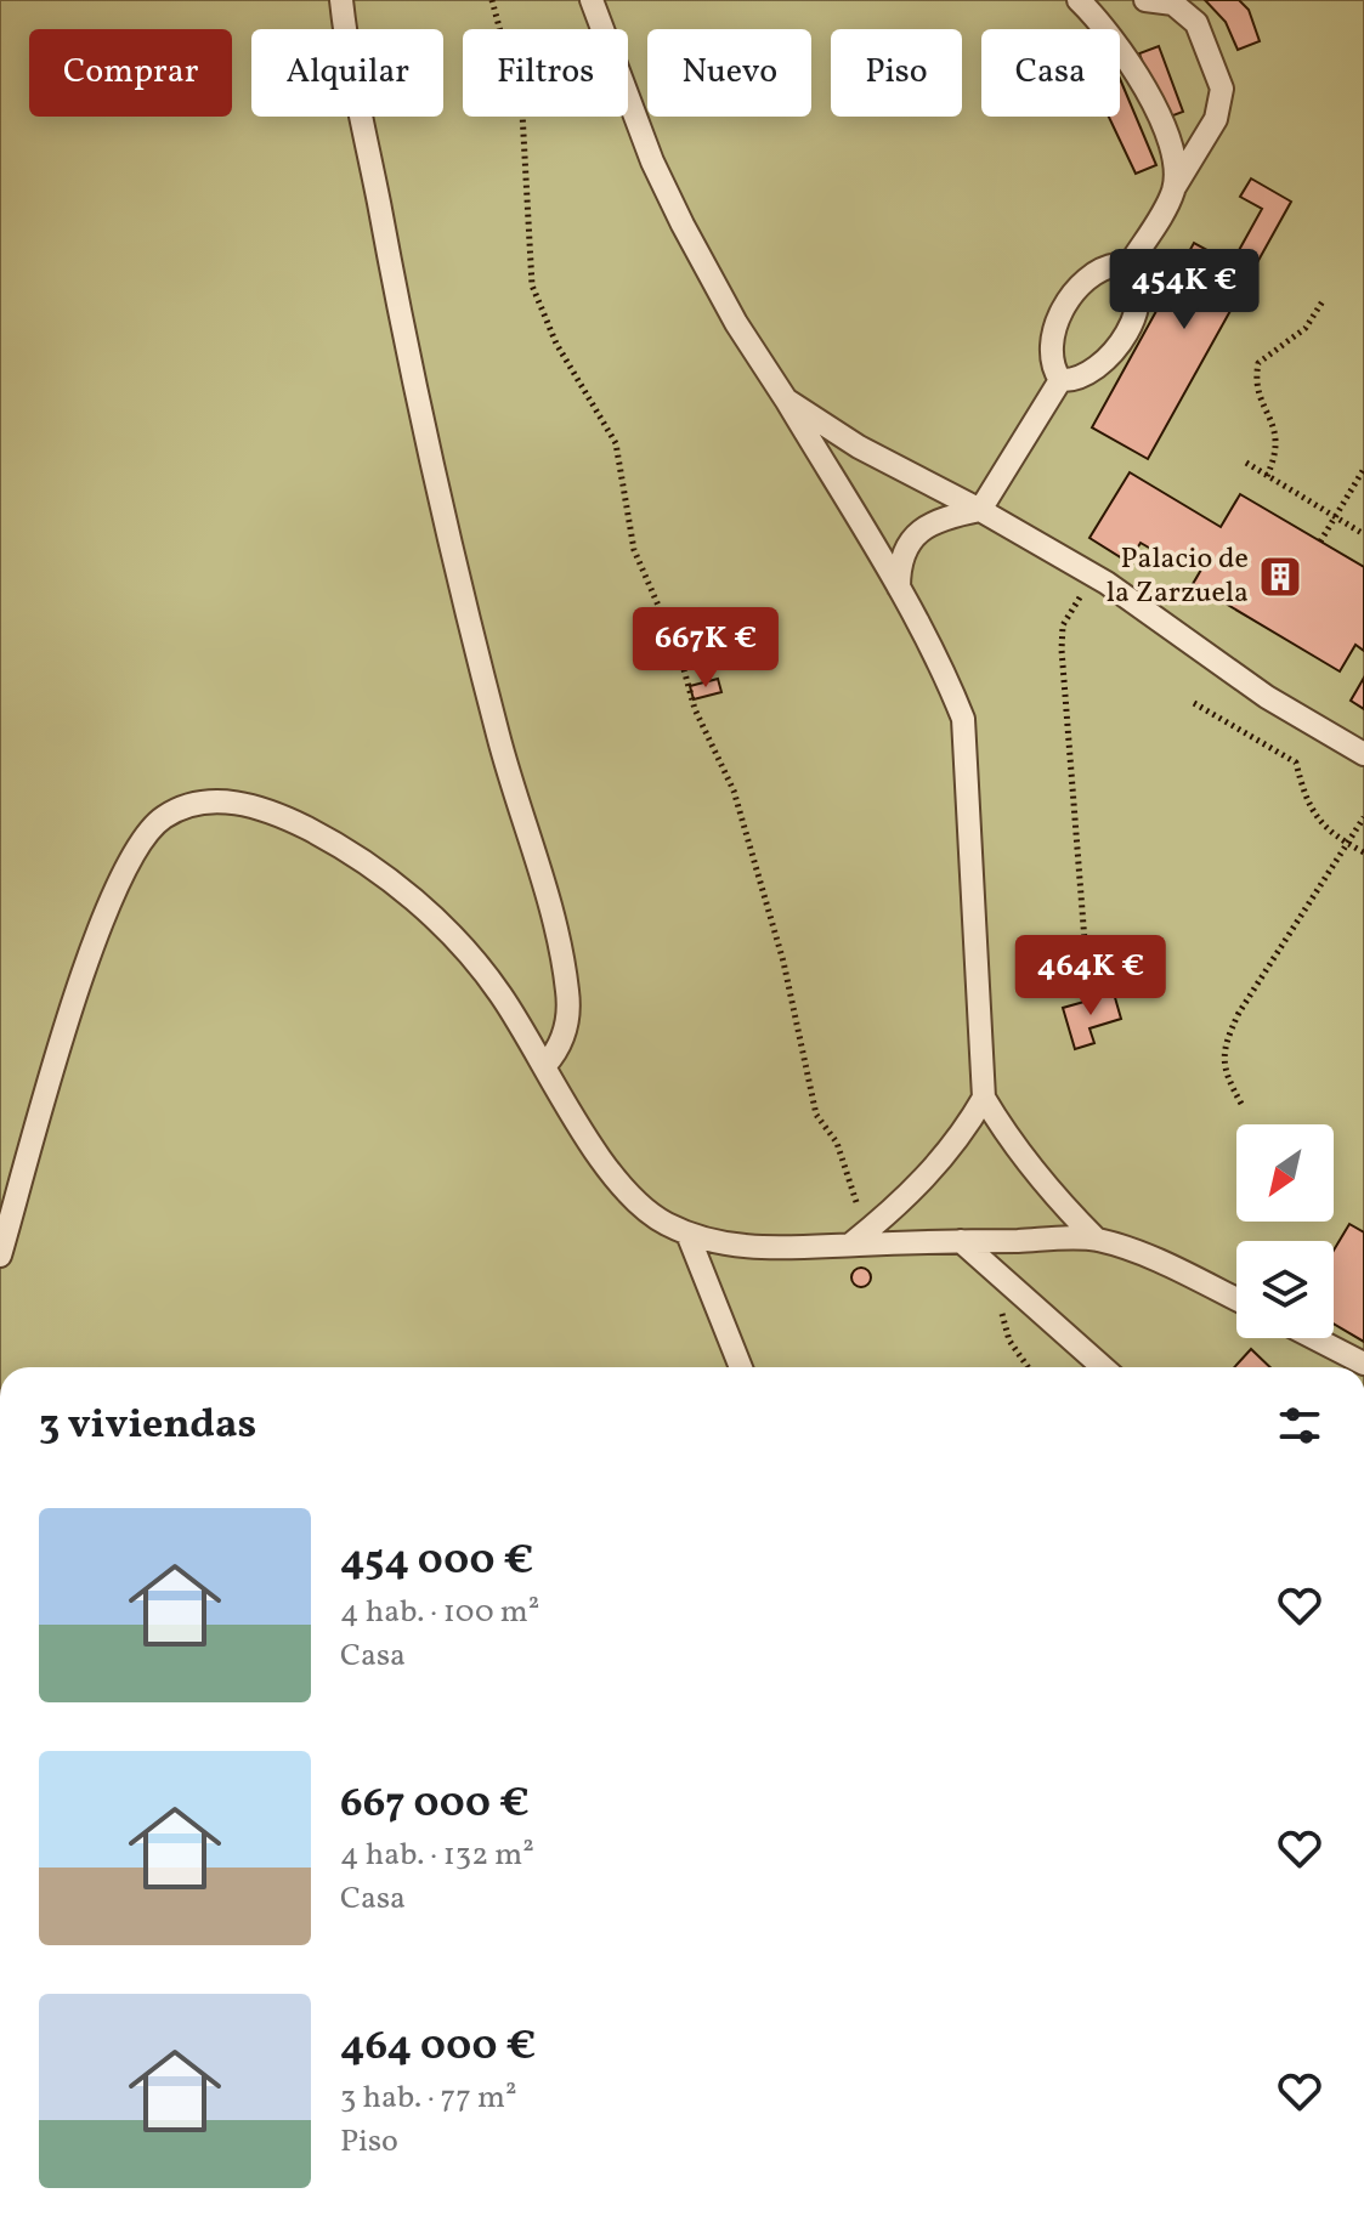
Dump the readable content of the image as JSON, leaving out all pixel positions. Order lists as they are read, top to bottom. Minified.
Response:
{"places":{"building":["Palacio de la Zarzuela"]},"north":"bottom left","page":{"chip":["Comprar","Alquilar","Filtros","Nuevo","Piso","Casa"],"price":["454K €","667K €","464K €"],"heading":"3 viviendas","list":[{"name":"454 000 €","note":"4 hab. · 100 m² · Casa"},{"name":"667 000 €","note":"4 hab. · 132 m² · Casa"},{"name":"464 000 €","note":"3 hab. · 77 m² · Piso"}]}}
